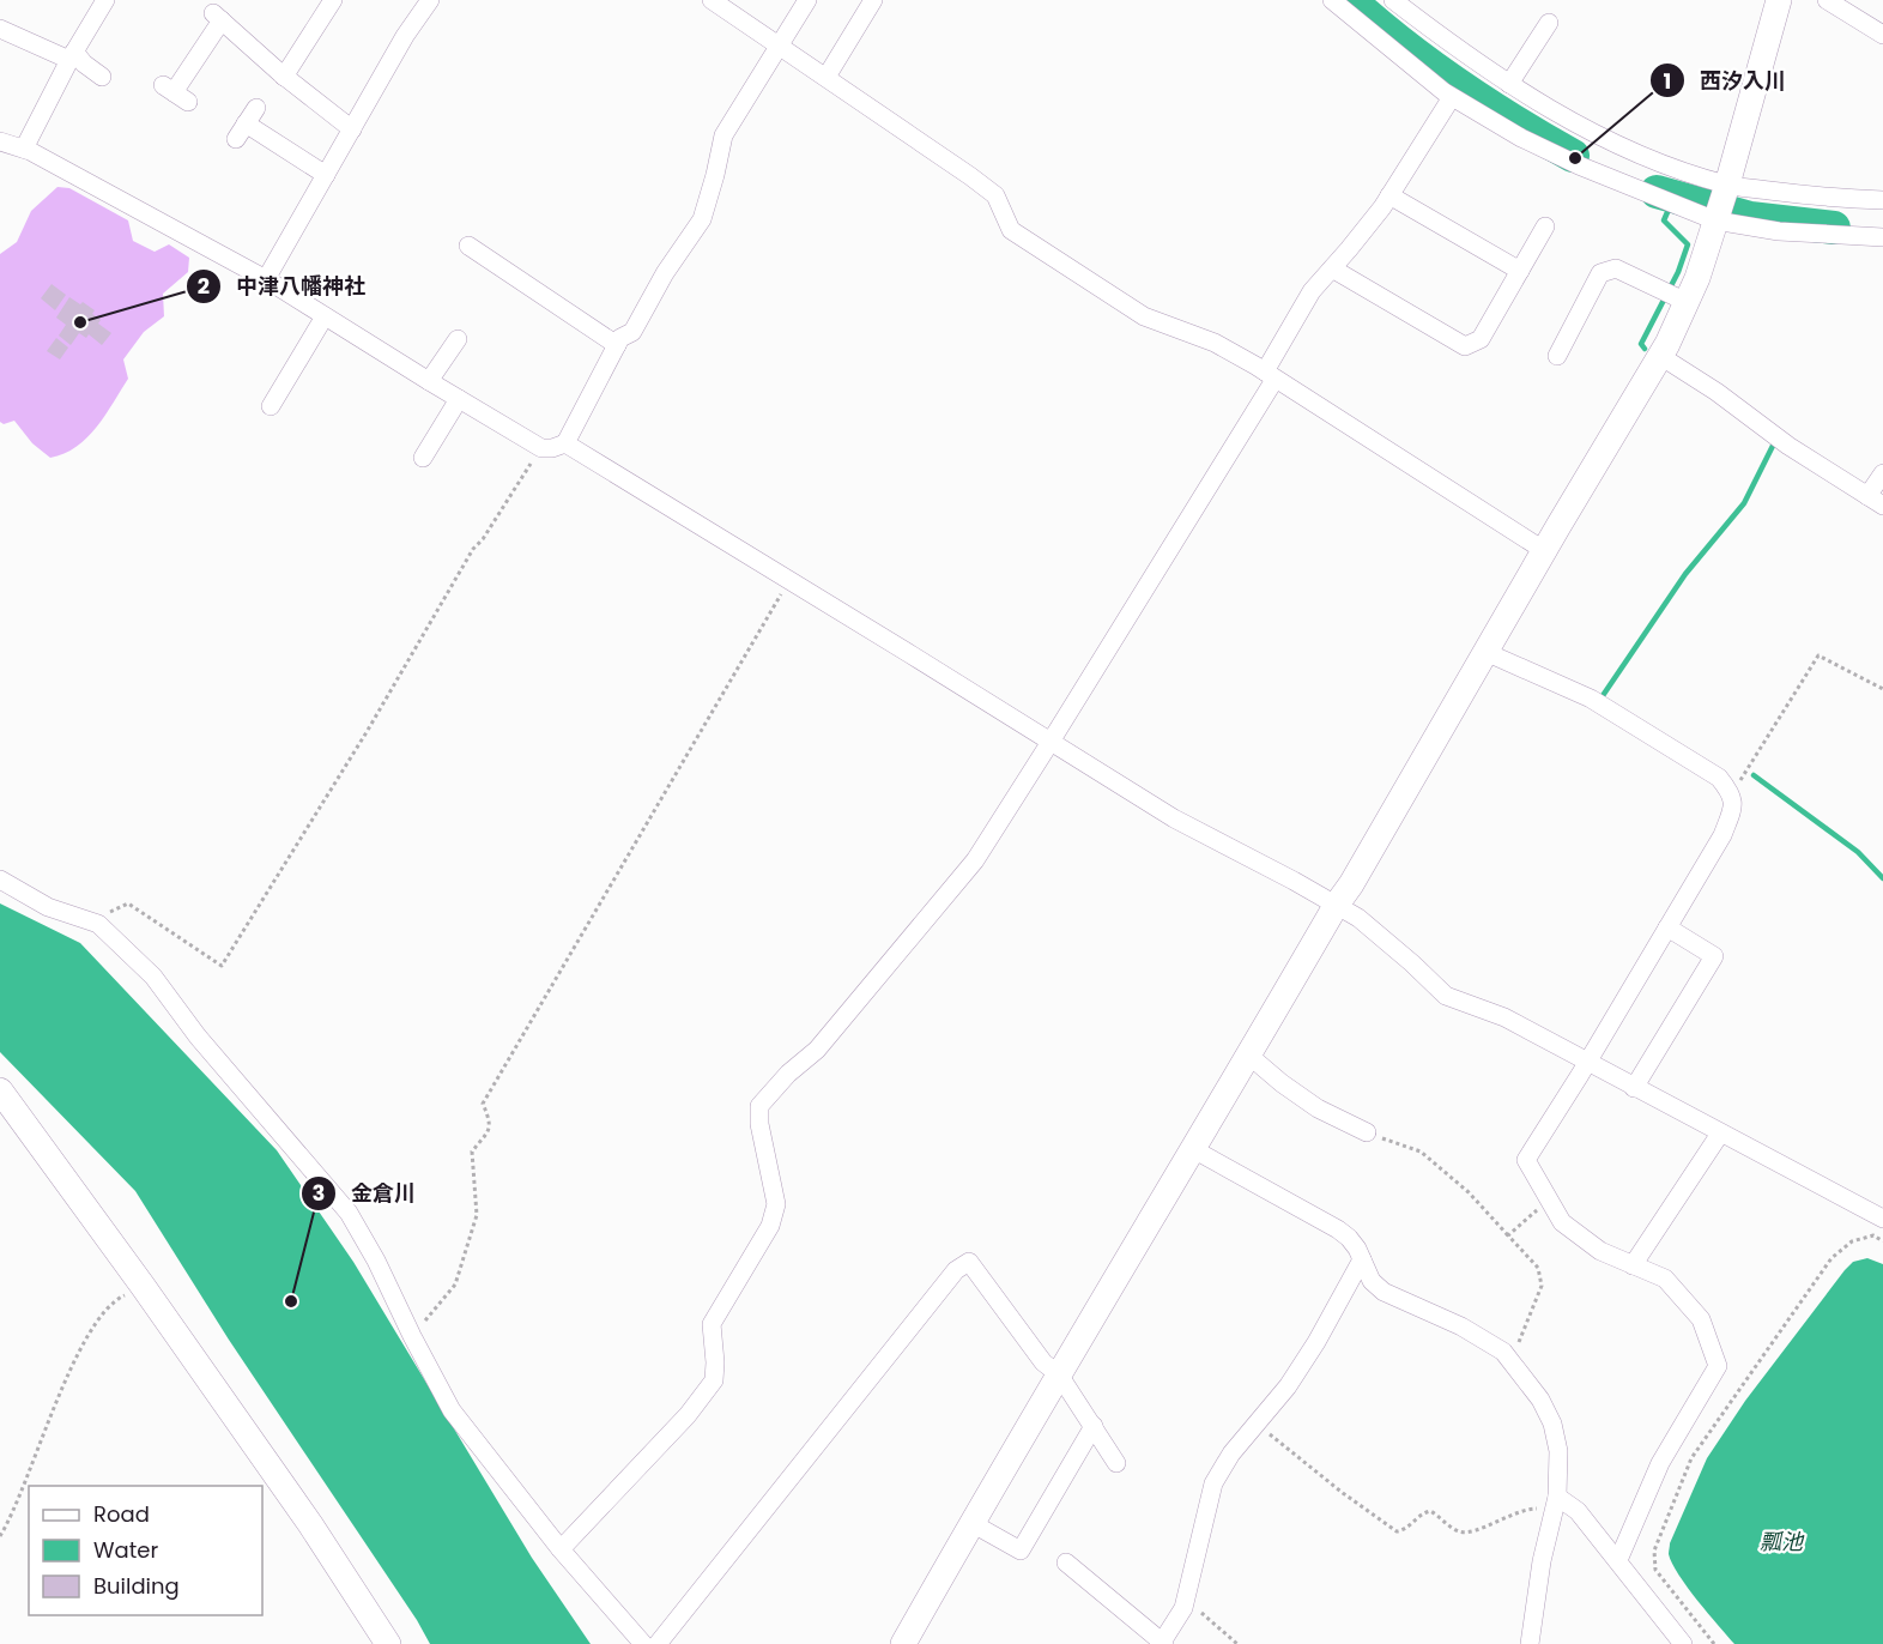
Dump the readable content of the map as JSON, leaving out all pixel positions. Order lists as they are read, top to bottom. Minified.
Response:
{"water":["瓢池"],"places":["西汐入川","中津八幡神社","金倉川"],"legend":["Road","Water","Building"]}
